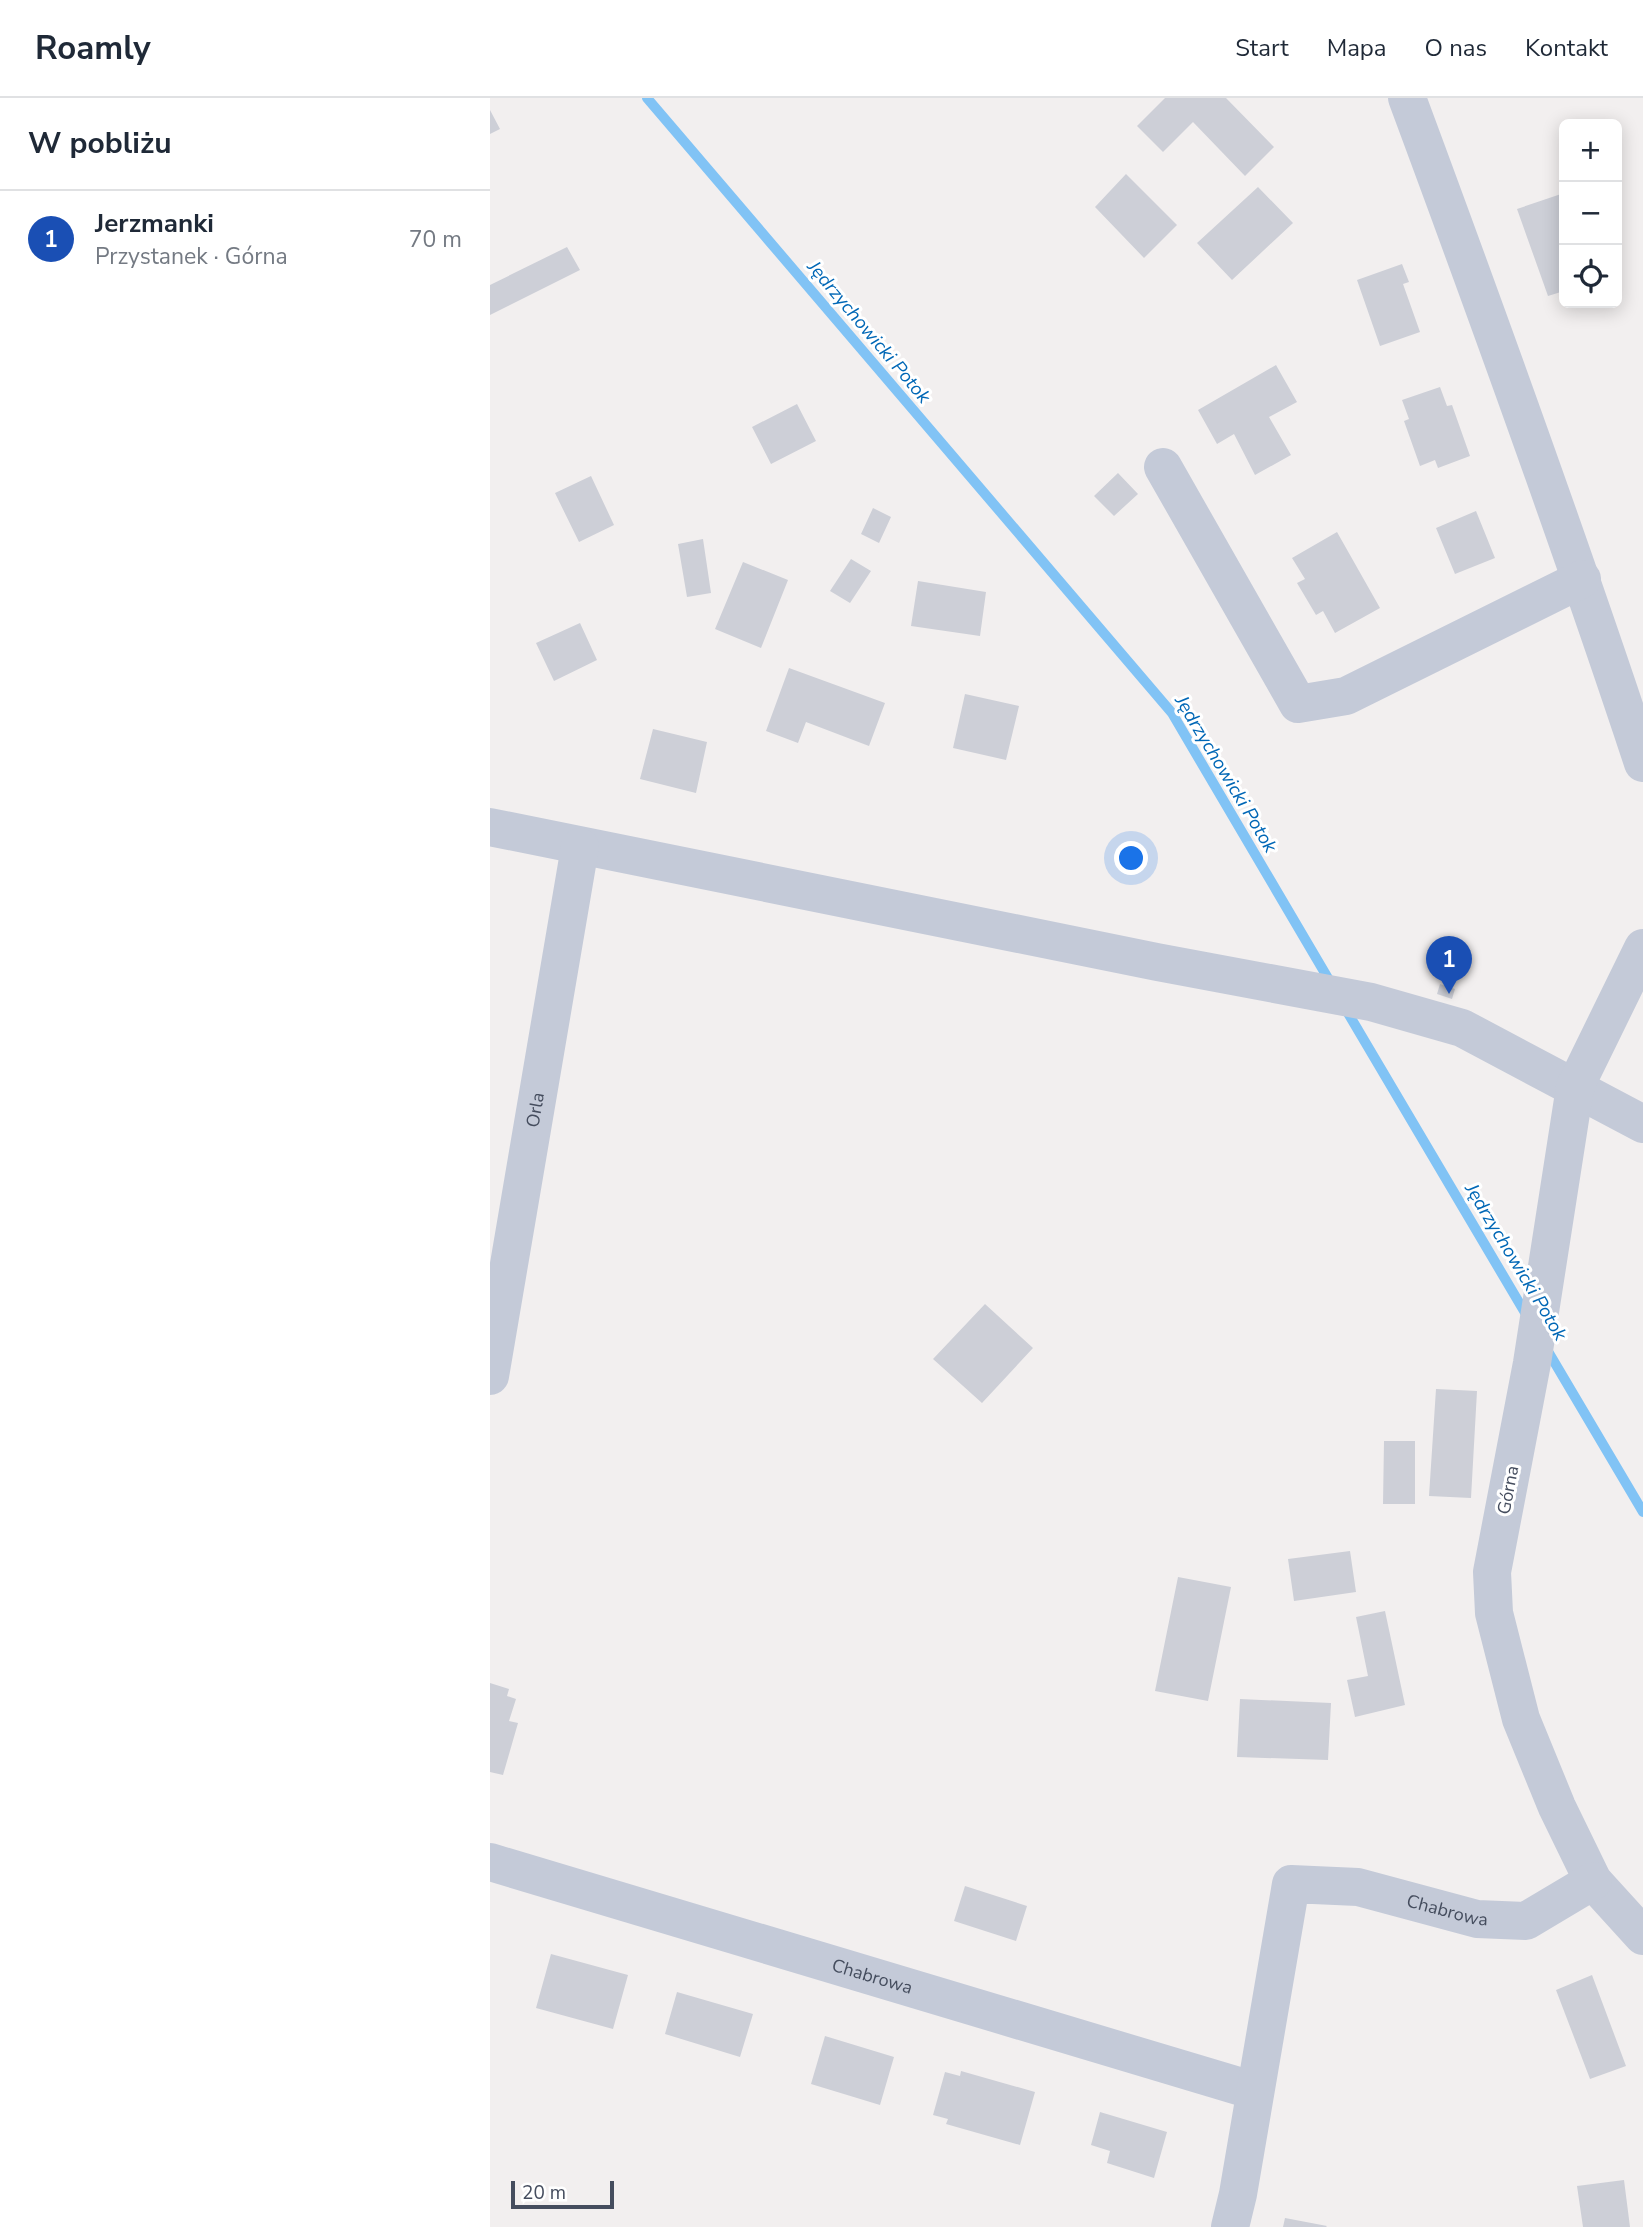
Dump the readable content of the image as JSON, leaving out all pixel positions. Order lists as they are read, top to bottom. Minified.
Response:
{"streets":{"street":["Orla","Górna","Chabrowa"]},"crossings":[["Górna","Chabrowa"]],"water":["Jędrzychowicki Potok"],"scale_bar":"20 m","page":{"header":"Roamly","nav":["Start","Mapa","O nas","Kontakt"],"heading":"W pobliżu","map_buttons":["+","−"],"list":[{"mark":"1","name":"Jerzmanki","note":"Przystanek · Górna","value":"70 m"}],"pins":"1","scale":"20 m"}}
